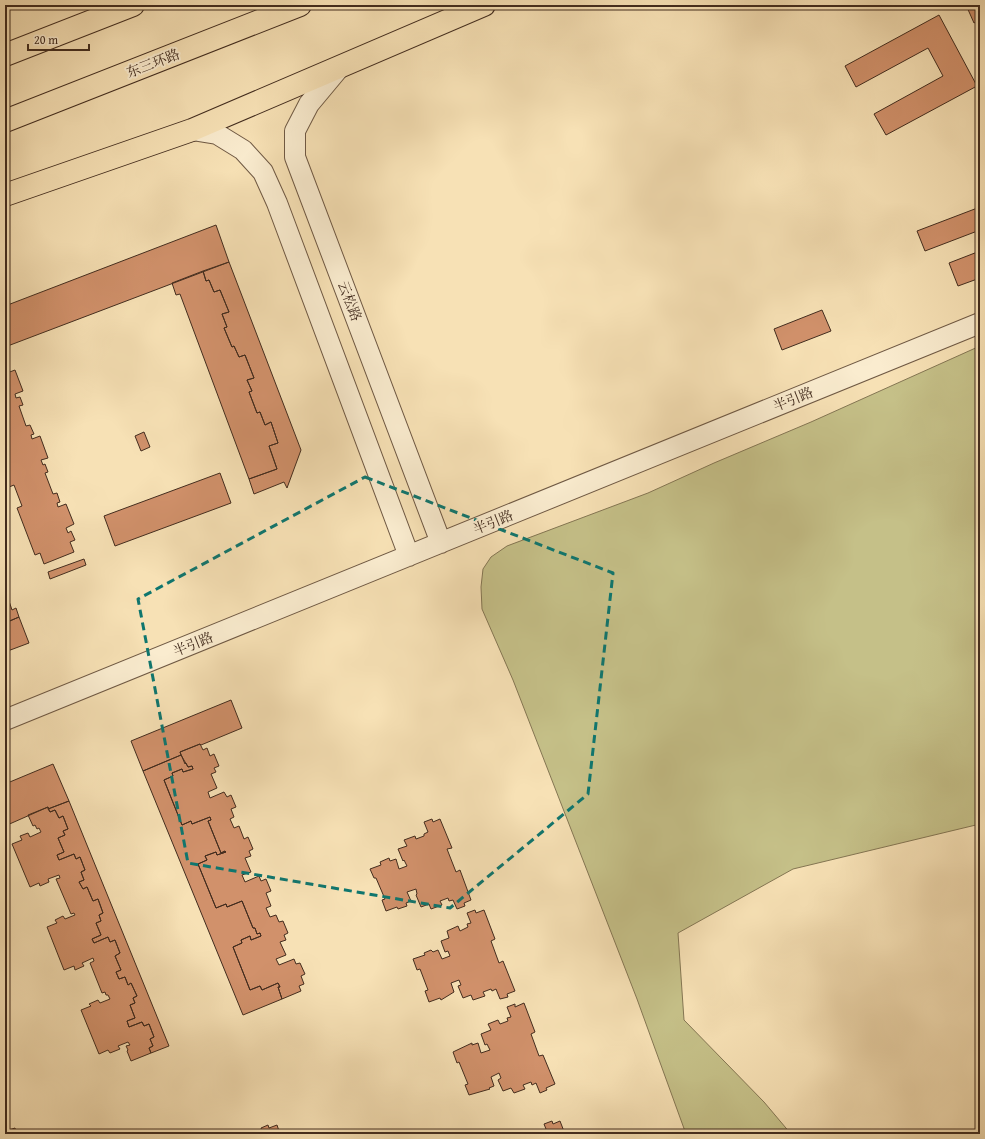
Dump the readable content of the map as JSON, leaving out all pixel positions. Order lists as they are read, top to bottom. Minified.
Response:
{"streets":{"main road":["东三环路"],"street":["云松路","半引路"]},"crossings":[["云松路","半引路"]],"scale_bar":"20 m"}
